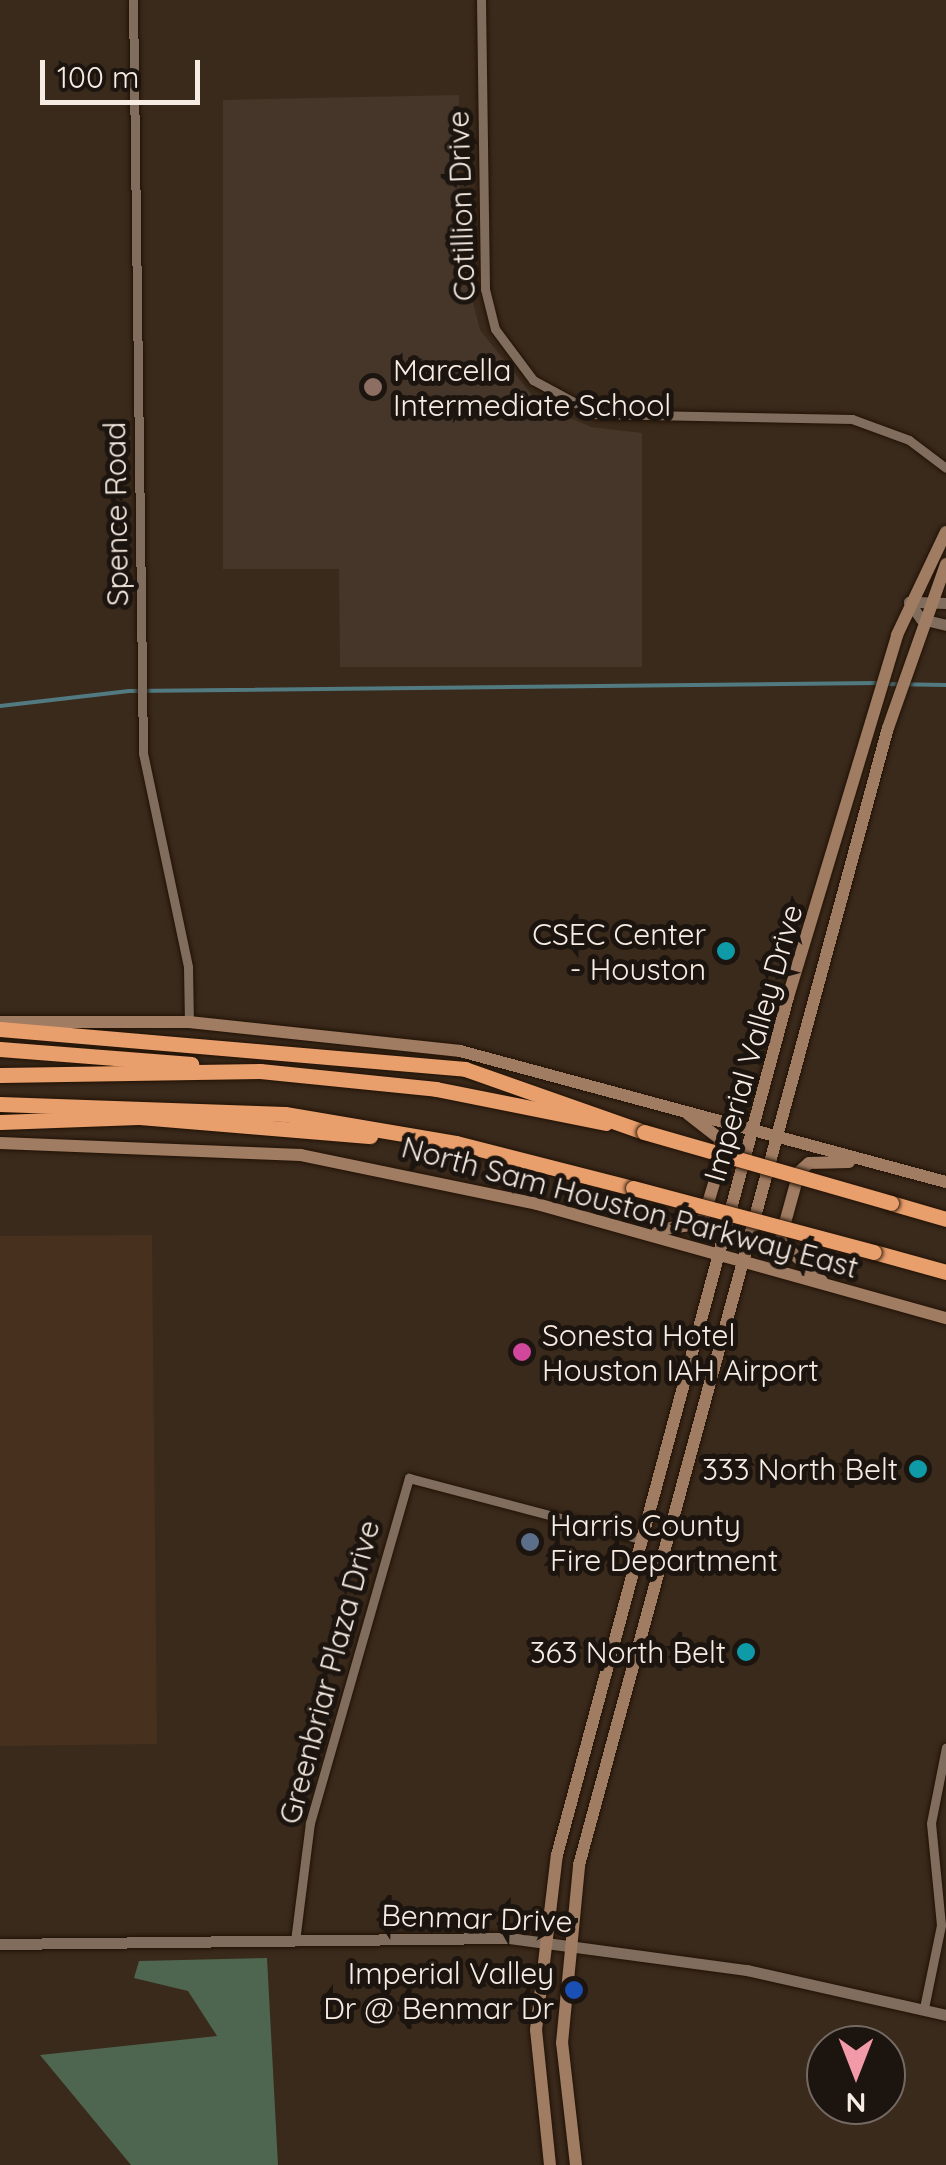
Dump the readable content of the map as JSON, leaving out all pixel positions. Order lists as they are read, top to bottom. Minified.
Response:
{"streets":{"highway":["North Sam Houston Parkway East"],"main road":["Imperial Valley Drive"],"street":["Cotillion Drive","Spence Road","Greenbriar Plaza Drive","Benmar Drive"]},"crossings":[["Imperial Valley Drive","North Sam Houston Parkway East"],["Imperial Valley Drive","Greenbriar Plaza Drive"],["Imperial Valley Drive","Benmar Drive"],["Greenbriar Plaza Drive","Benmar Drive"]],"places":["Marcella Intermediate School","CSEC Center - Houston","Sonesta Hotel Houston IAH Airport","333 North Belt","Harris County Fire Department","363 North Belt","Imperial Valley Dr @ Benmar Dr"],"scale_bar":"100 m","north":"bottom"}
